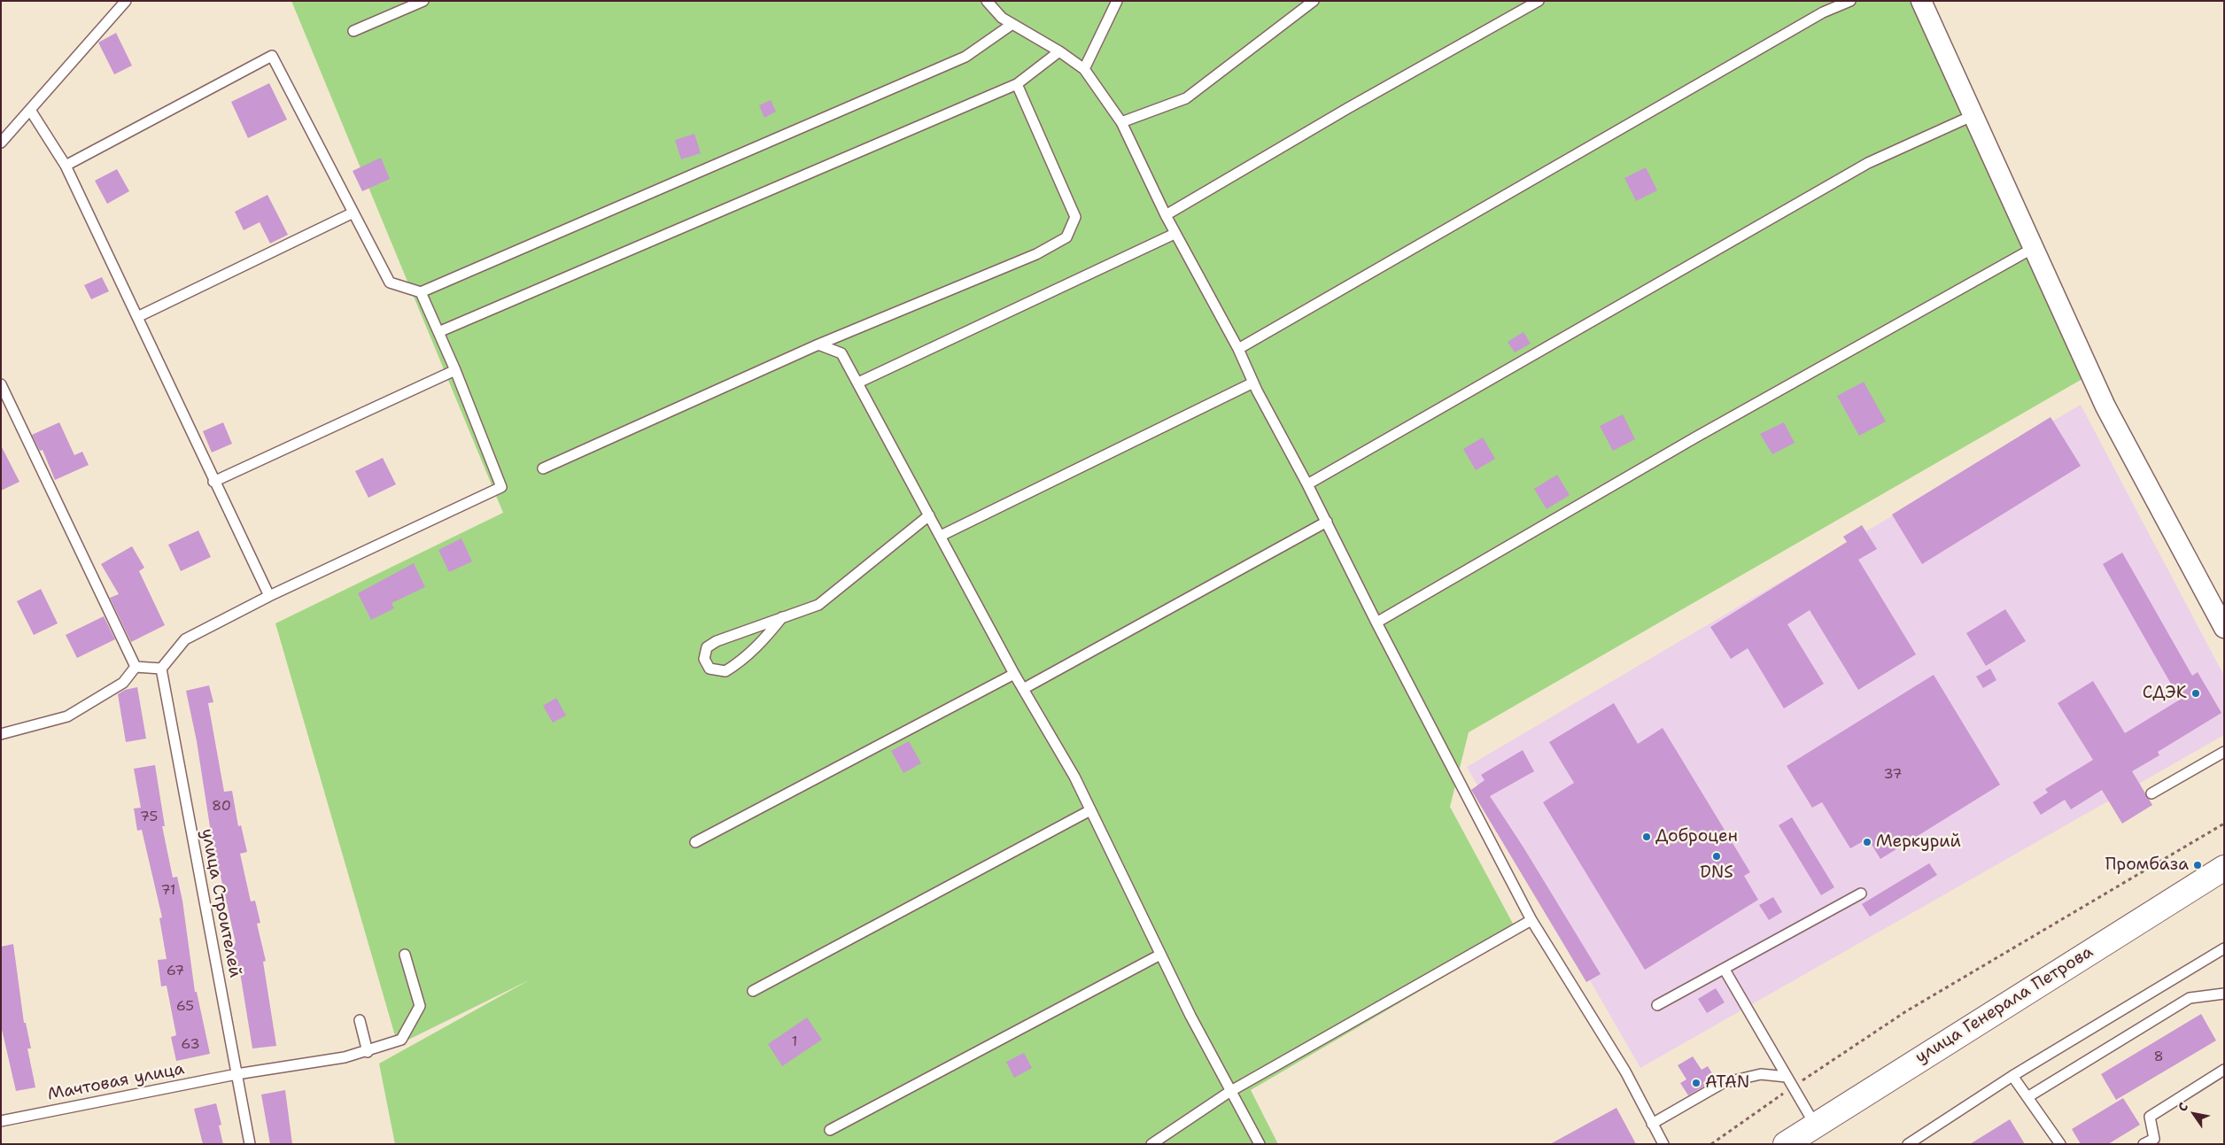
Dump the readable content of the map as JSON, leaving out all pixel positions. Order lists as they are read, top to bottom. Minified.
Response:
{"streets":{"main road":["улица Генерала Петрова"],"lane":["улица Строителей","Мачтовая улица"]},"crossings":[["улица Строителей","Мачтовая улица"]],"places":["СДЭК","Доброцен","Меркурий","DNS","Промбаза","ATAN"],"house_numbers":["37","80","75","71","67","65","1","63","8"],"north":"top left"}
